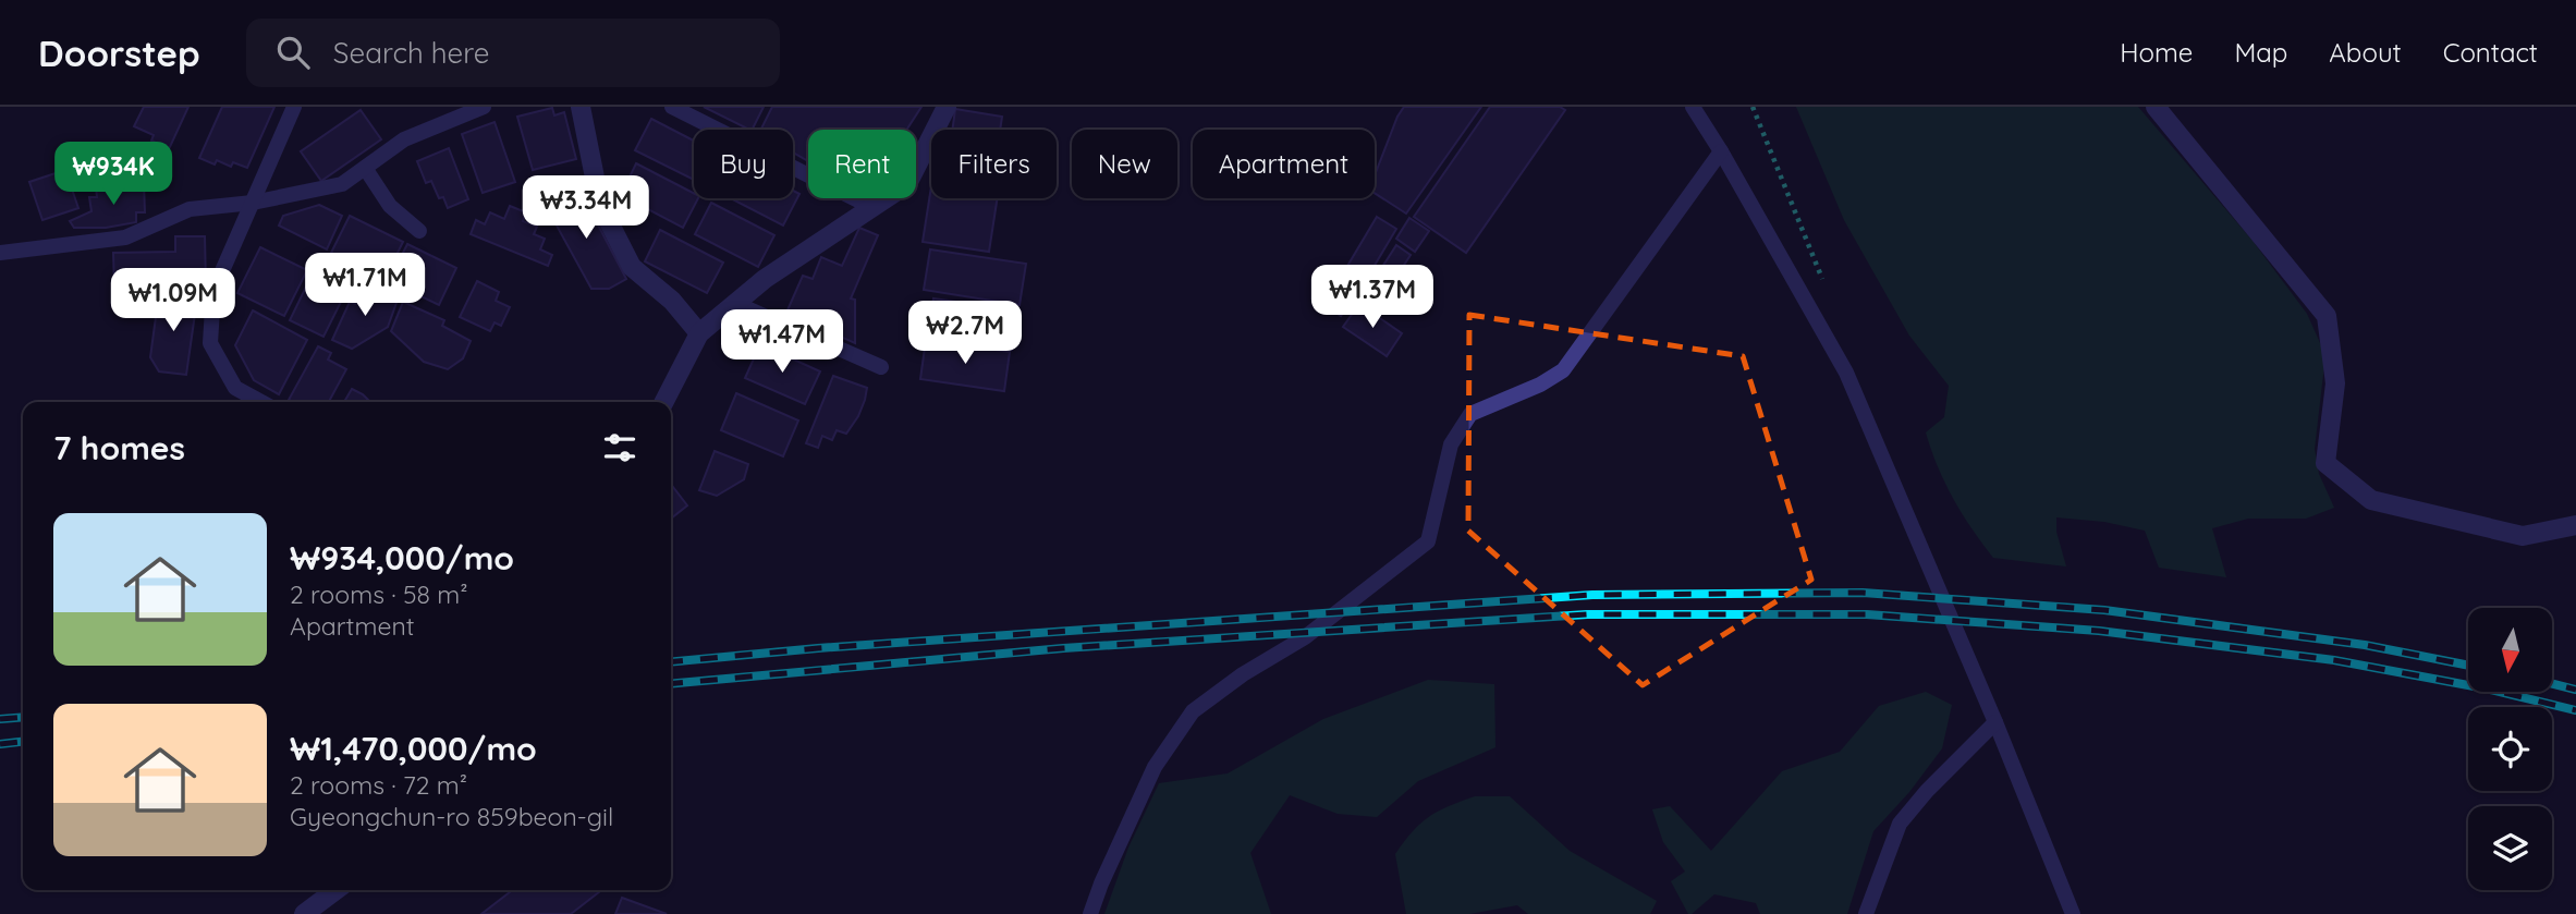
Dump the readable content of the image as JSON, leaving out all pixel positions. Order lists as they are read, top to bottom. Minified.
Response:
{"north":"bottom","page":{"header":"Doorstep","search":"Search here","nav":["Home","Map","About","Contact"],"chip":["Buy","Rent","Filters","New","Apartment"],"price":["₩934K","₩3.34M","₩1.71M","₩1.37M","₩1.09M","₩2.7M","₩1.47M"],"heading":"7 homes","list":[{"name":"₩934,000/mo","note":"2 rooms · 58 m² · Apartment"},{"name":"₩1,470,000/mo","note":"2 rooms · 72 m² · Gyeongchun-ro 859beon-gil"}]}}
